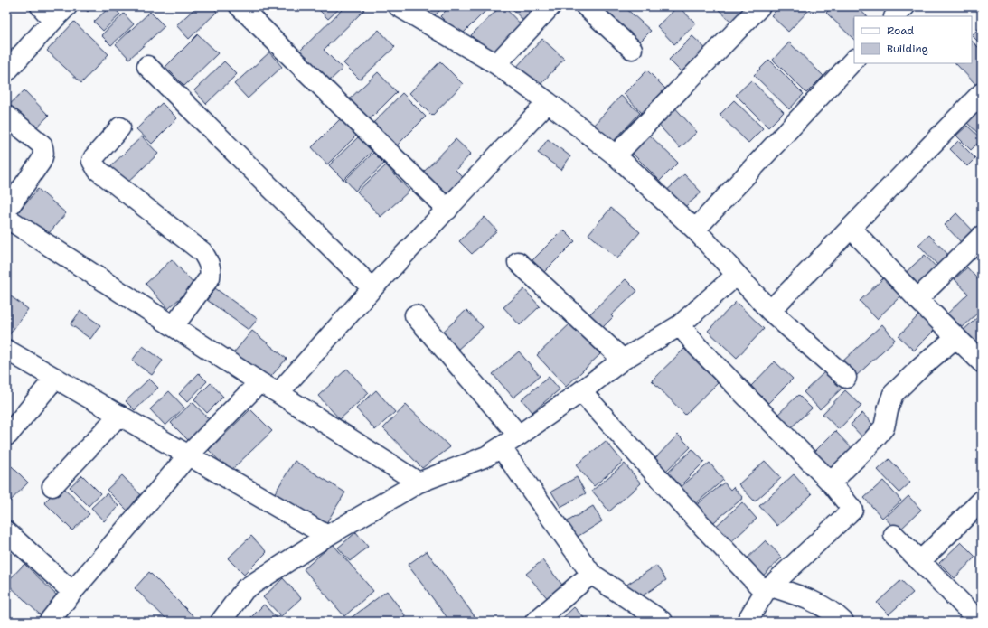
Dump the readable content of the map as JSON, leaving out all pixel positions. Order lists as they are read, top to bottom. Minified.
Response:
{"legend":["Road","Building"]}
